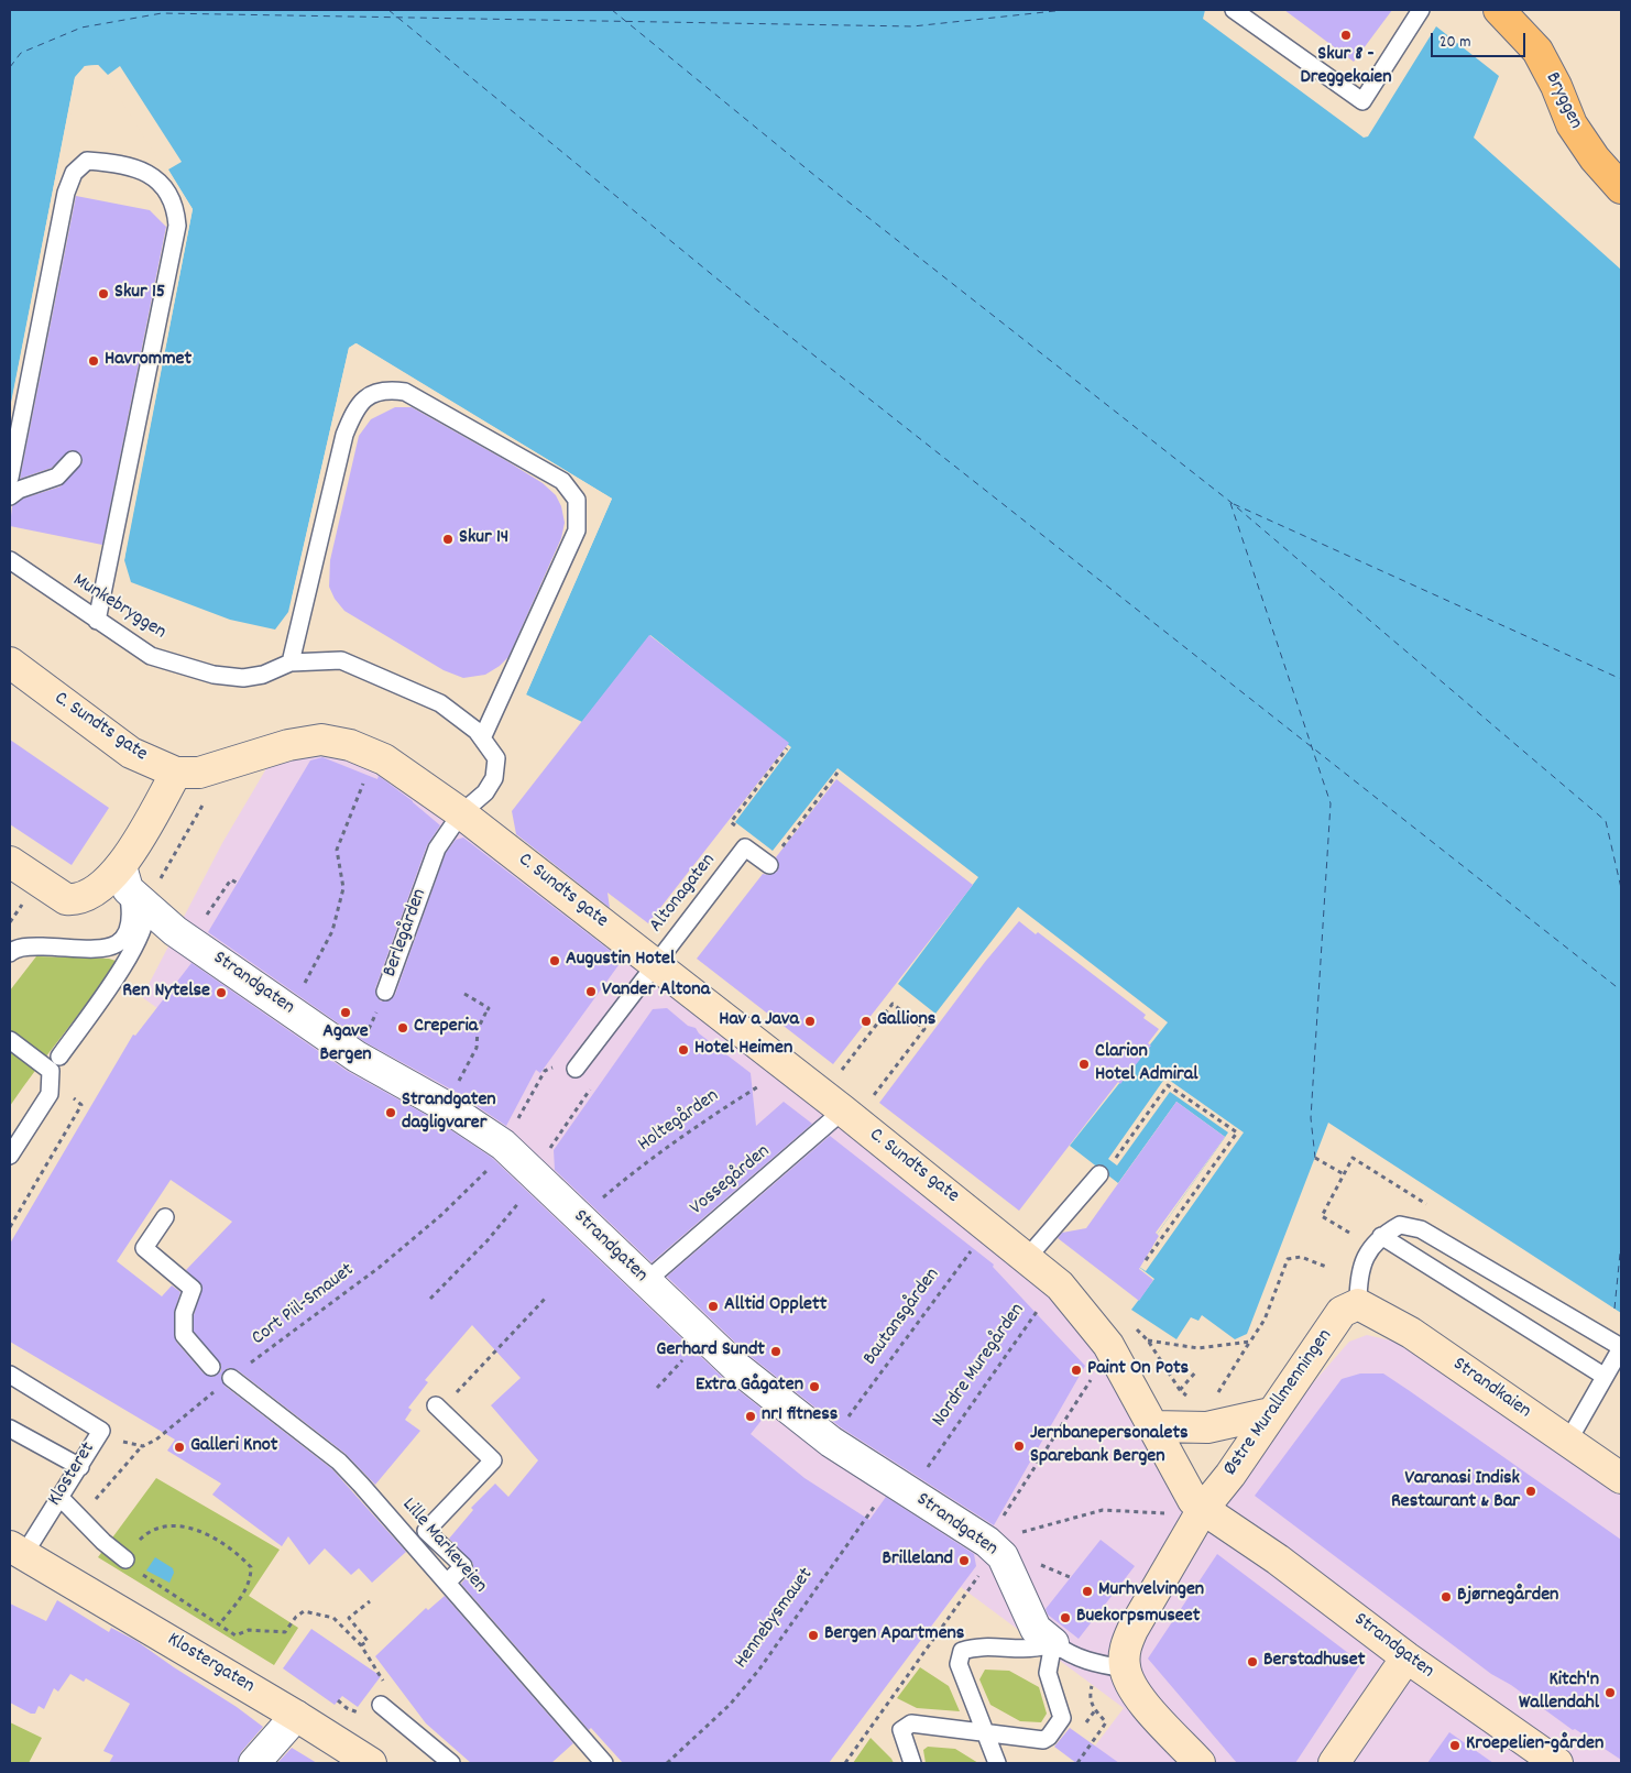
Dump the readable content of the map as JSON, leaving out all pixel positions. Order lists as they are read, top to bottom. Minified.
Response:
{"streets":{"main road":["Bryggen","C. Sundts gate","Strandgaten","Strandkaien","Østre Murallmenningen","Klostergaten"],"lane":["Munkebryggen","Altonagaten","Berlegården","Vossegården","Klosteret","Lille Markeveien"],"path":["Holtegården","Cort Piil-Smauet","Bautansgården","Nordre Muregården","Hennebysmauet"]},"crossings":[["Munkebryggen","Berlegården"],["C. Sundts gate","Altonagaten"],["C. Sundts gate","Berlegården"],["C. Sundts gate","Holtegården"],["C. Sundts gate","Vossegården"],["C. Sundts gate","Bautansgården"],["C. Sundts gate","Nordre Muregården"],["Berlegården","Strandgaten"],["Strandgaten","Vossegården"],["Strandgaten","Cort Piil-Smauet"],["Strandgaten","Østre Murallmenningen"],["Strandgaten","Hennebysmauet"],["Cort Piil-Smauet","Lille Markeveien"],["Strandkaien","Østre Murallmenningen"],["Klosteret","Klostergaten"]],"places":["Skur 8 - Dreggekaien","Skur 15","Havrommet","Skur 14","Augustin Hotel","Vander Altona","Ren Nytelse","Agave Bergen","Hav a Java","Gallions","Creperia","Hotel Heimen","Clarion Hotel Admiral","Strandgaten dagligvarer","Alltid Opplett","Gerhard Sundt","Paint On Pots","Extra Gågaten","nr1 fitness","Jernbanepersonalets Sparebank Bergen","Galleri Knot","Varanasi Indisk Restaurant & Bar","Brilleland","Murhvelvingen","Bjørnegården","Buekorpsmuseet","Bergen Apartmens","Berstadhuset","Kitch'n Wallendahl","Kroepelien-gården"],"scale_bar":"20 m"}
